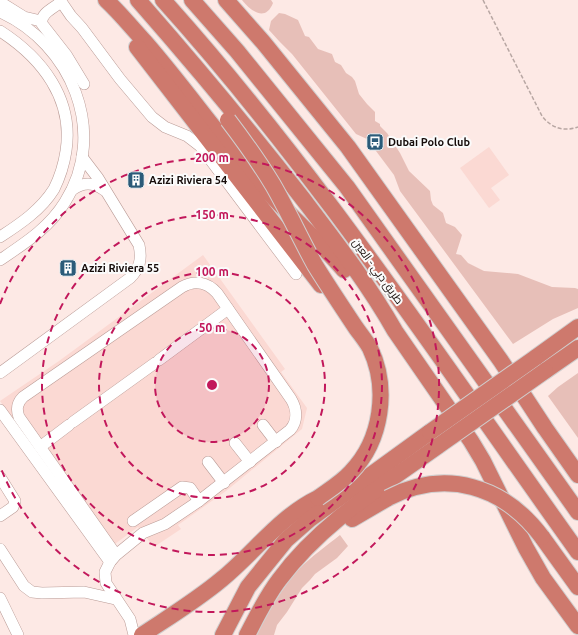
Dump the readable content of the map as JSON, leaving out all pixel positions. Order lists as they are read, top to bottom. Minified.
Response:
{"streets":{"highway":["طريق دبي - العين"]},"places":{"bus stop":["Dubai Polo Club"],"building":["Azizi Riviera 54","Azizi Riviera 55"]},"rings":["200 m","150 m","100 m","50 m"]}
